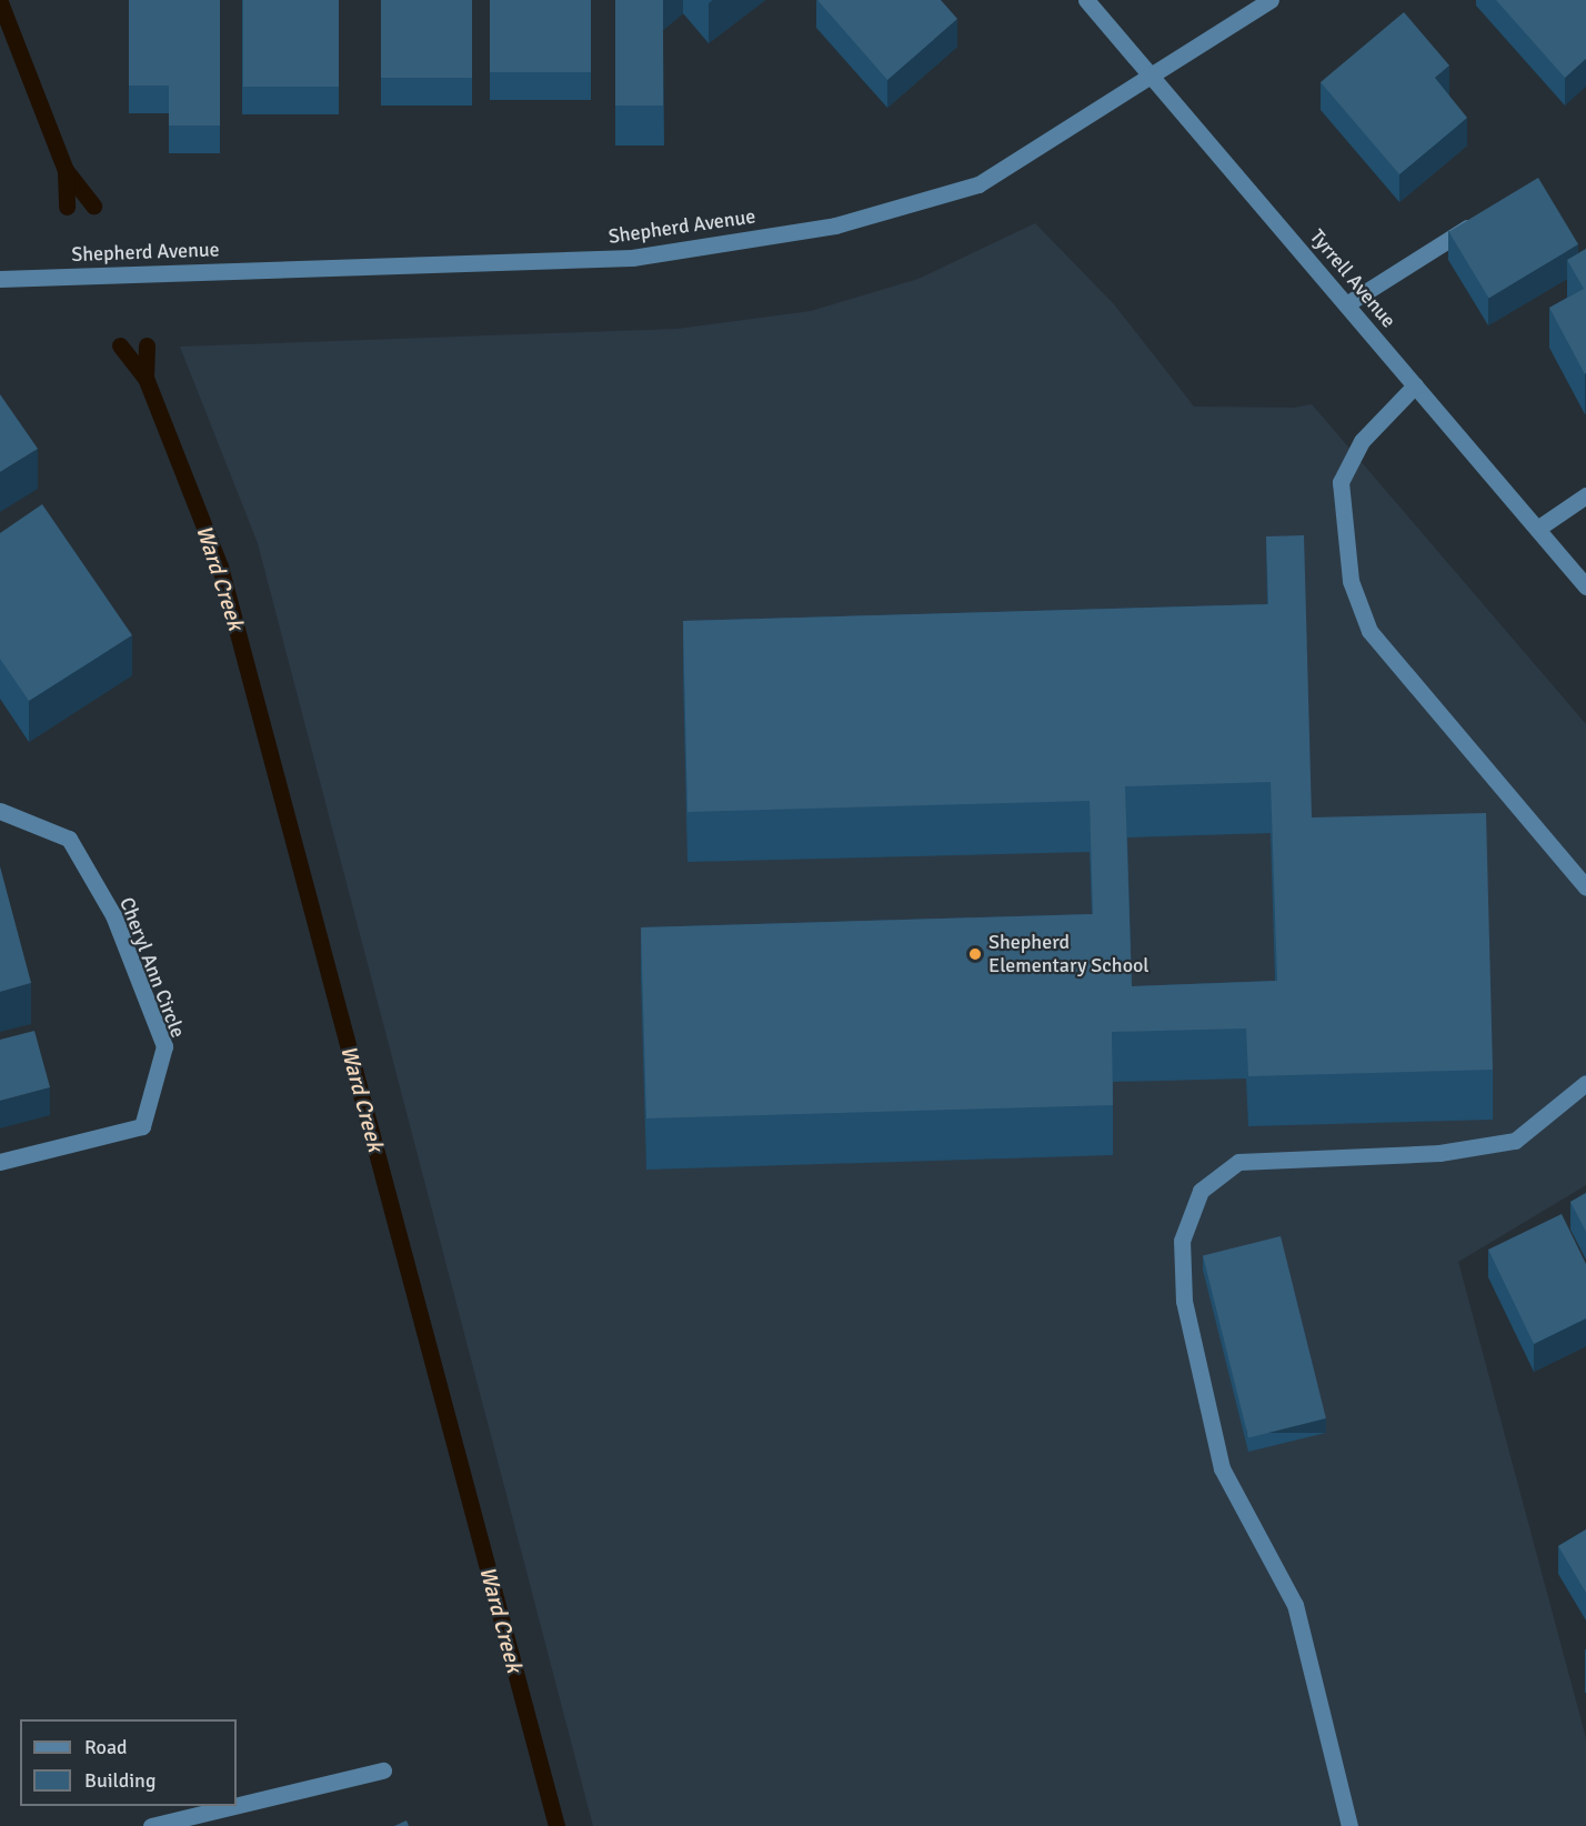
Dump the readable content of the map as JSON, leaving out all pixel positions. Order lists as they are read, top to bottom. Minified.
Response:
{"streets":{"street":["Shepherd Avenue","Tyrrell Avenue","Cheryl Ann Circle"]},"crossings":[["Shepherd Avenue","Tyrrell Avenue"]],"water":["Ward Creek"],"places":["Shepherd Elementary School"],"legend":["Road","Building"]}
